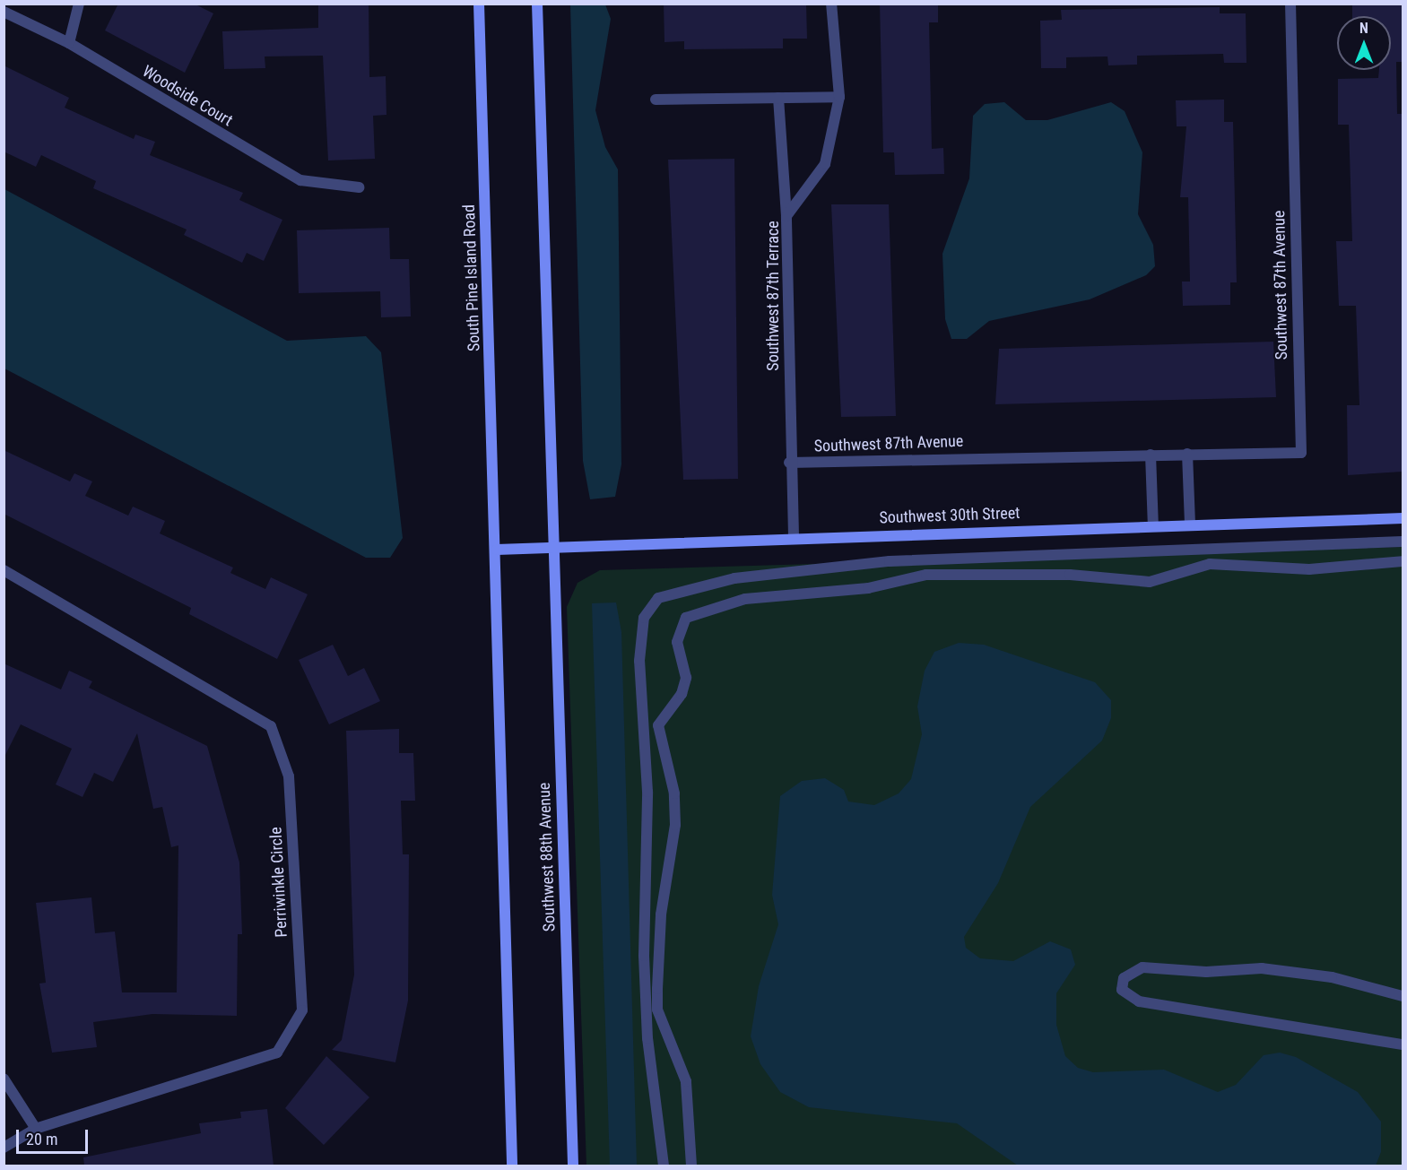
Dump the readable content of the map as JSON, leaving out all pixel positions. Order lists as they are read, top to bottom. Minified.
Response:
{"streets":{"main road":["South Pine Island Road","Southwest 30th Street","Southwest 88th Avenue"],"street":["Woodside Court","Southwest 87th Avenue","Southwest 87th Terrace","Perriwinkle Circle"]},"crossings":[["South Pine Island Road","Southwest 30th Street"],["Southwest 87th Avenue","Southwest 87th Terrace"],["Southwest 87th Terrace","Southwest 30th Street"],["Southwest 30th Street","Southwest 88th Avenue"]],"scale_bar":"20 m","north":"top"}
